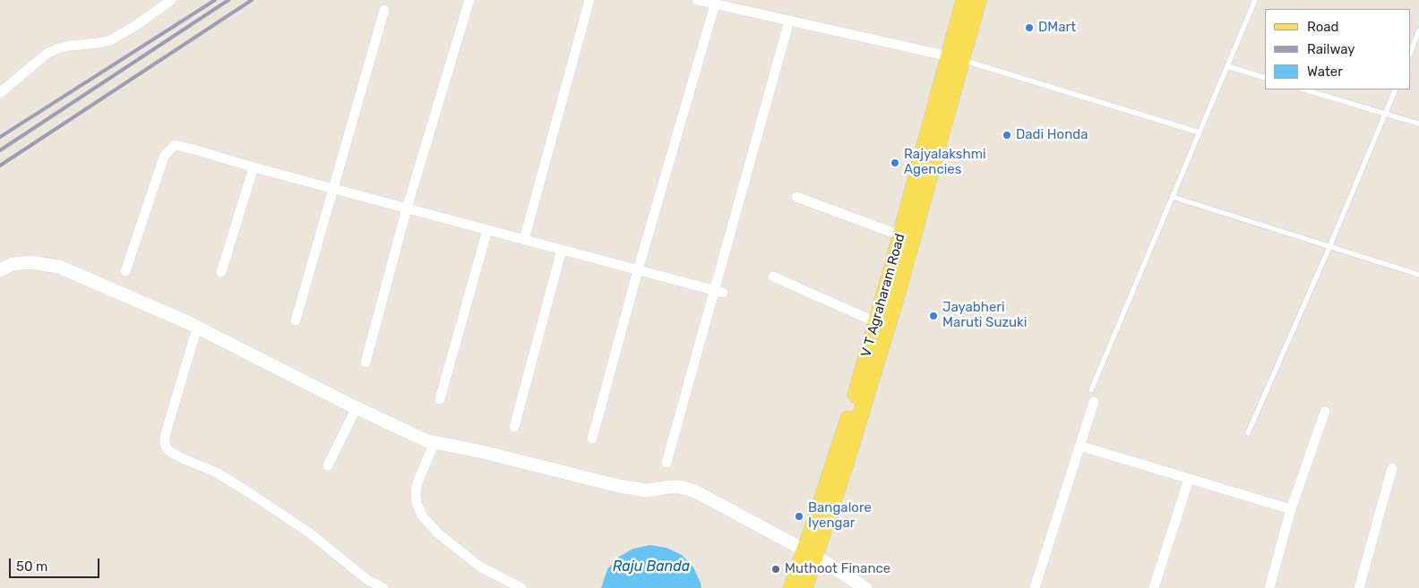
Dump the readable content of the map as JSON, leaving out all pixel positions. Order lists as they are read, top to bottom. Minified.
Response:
{"streets":{"main road":["V T Agraharam Road"]},"water":["Raju Banda"],"places":["DMart","Dadi Honda","Rajyalakshmi Agencies","Jayabheri Maruti Suzuki","Bangalore Iyengar","Muthoot Finance"],"legend":["Road","Railway","Water"],"scale_bar":"50 m"}
